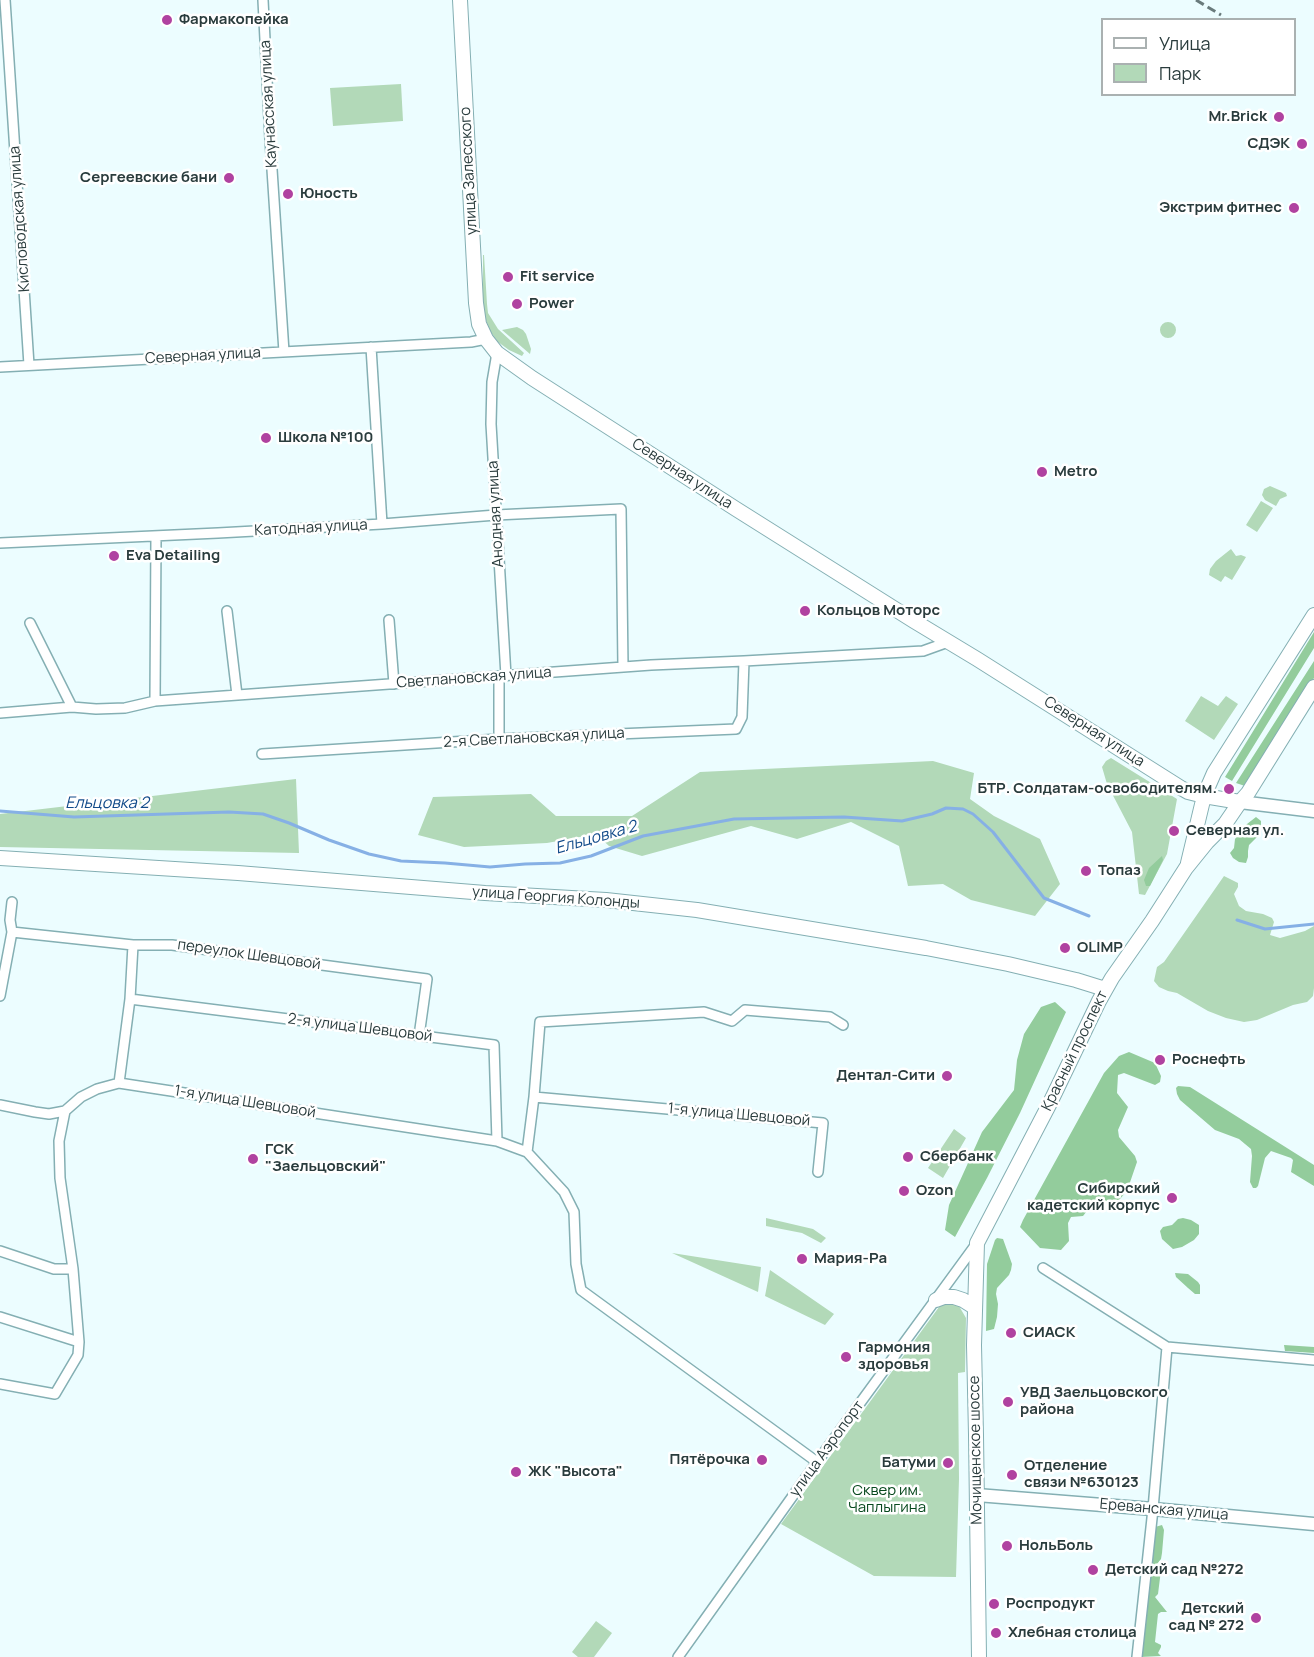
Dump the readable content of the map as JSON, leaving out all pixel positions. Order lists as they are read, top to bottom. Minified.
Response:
{"streets":{"main road":["улица Залесского","Северная улица","улица Георгия Колонды","Красный проспект","Мочищенское шоссе"],"street":["Каунасская улица","Кисловодская улица","Анодная улица","Катодная улица","Светлановская улица","2-я Светлановская улица","переулок Шевцовой","2-я улица Шевцовой","1-я улица Шевцовой","улица Аэропорт","Ереванская улица"]},"crossings":[["Каунасская улица","Северная улица"],["улица Залесского","Северная улица"],["Кисловодская улица","Северная улица"],["Северная улица","Анодная улица"],["Северная улица","Светлановская улица"],["Северная улица","Красный проспект"],["Анодная улица","Катодная улица"],["Анодная улица","Светлановская улица"],["Анодная улица","2-я Светлановская улица"],["Катодная улица","Светлановская улица"],["Светлановская улица","2-я Светлановская улица"],["улица Георгия Колонды","Красный проспект"],["переулок Шевцовой","2-я улица Шевцовой"],["2-я улица Шевцовой","1-я улица Шевцовой"],["Красный проспект","улица Аэропорт"],["Красный проспект","Мочищенское шоссе"],["улица Аэропорт","Мочищенское шоссе"],["Мочищенское шоссе","Ереванская улица"]],"water":["Ельцовка 2"],"parks":["Сквер им. Чаплыгина"],"places":["Фармакопейка","Mr.Brick","СДЭК","Сергеевские бани","Юность","Экстрим фитнес","Fit service","Power","Школа №100","Metro","Eva Detailing","Кольцов Моторс","БТР. Солдатам-освободителям.","Северная ул.","Топаз","OLIMP","Роснефть","Дентал-Сити","Сбербанк","ГСК \"Заельцовский\"","Ozon","Сибирский кадетский корпус","Мария-Ра","СИАСК","Гармония здоровья","УВД Заельцовского района","Пятёрочка","Батуми","ЖК \"Высота\"","Отделение связи №630123","НольБоль","Детский сад №272","Роспродукт","Детский сад № 272","Хлебная столица"],"legend":["Улица","Парк"]}
